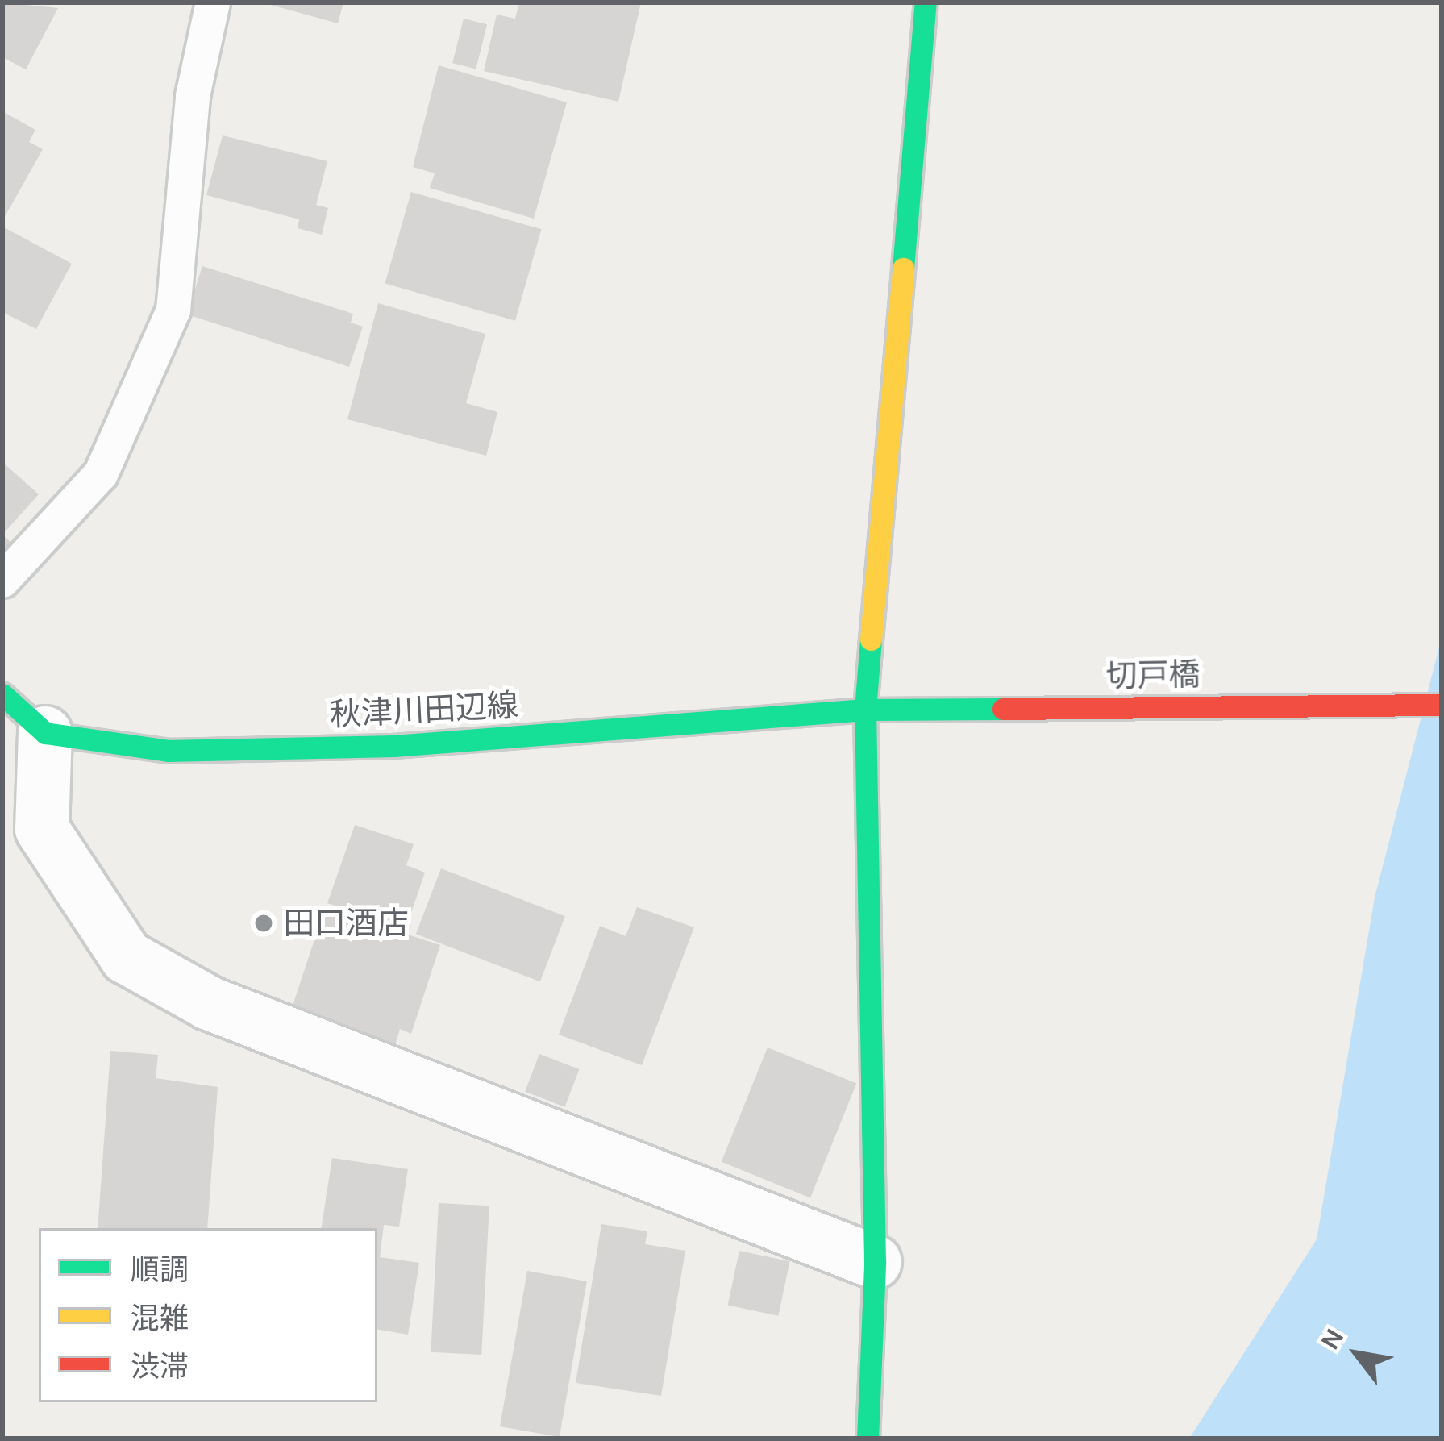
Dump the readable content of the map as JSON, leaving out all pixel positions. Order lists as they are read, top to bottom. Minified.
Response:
{"streets":{"main road":["切戸橋","秋津川田辺線"]},"crossings":[["切戸橋","秋津川田辺線"]],"places":["田口酒店"],"legend":["順調","混雑","渋滞"],"north":"top left"}
